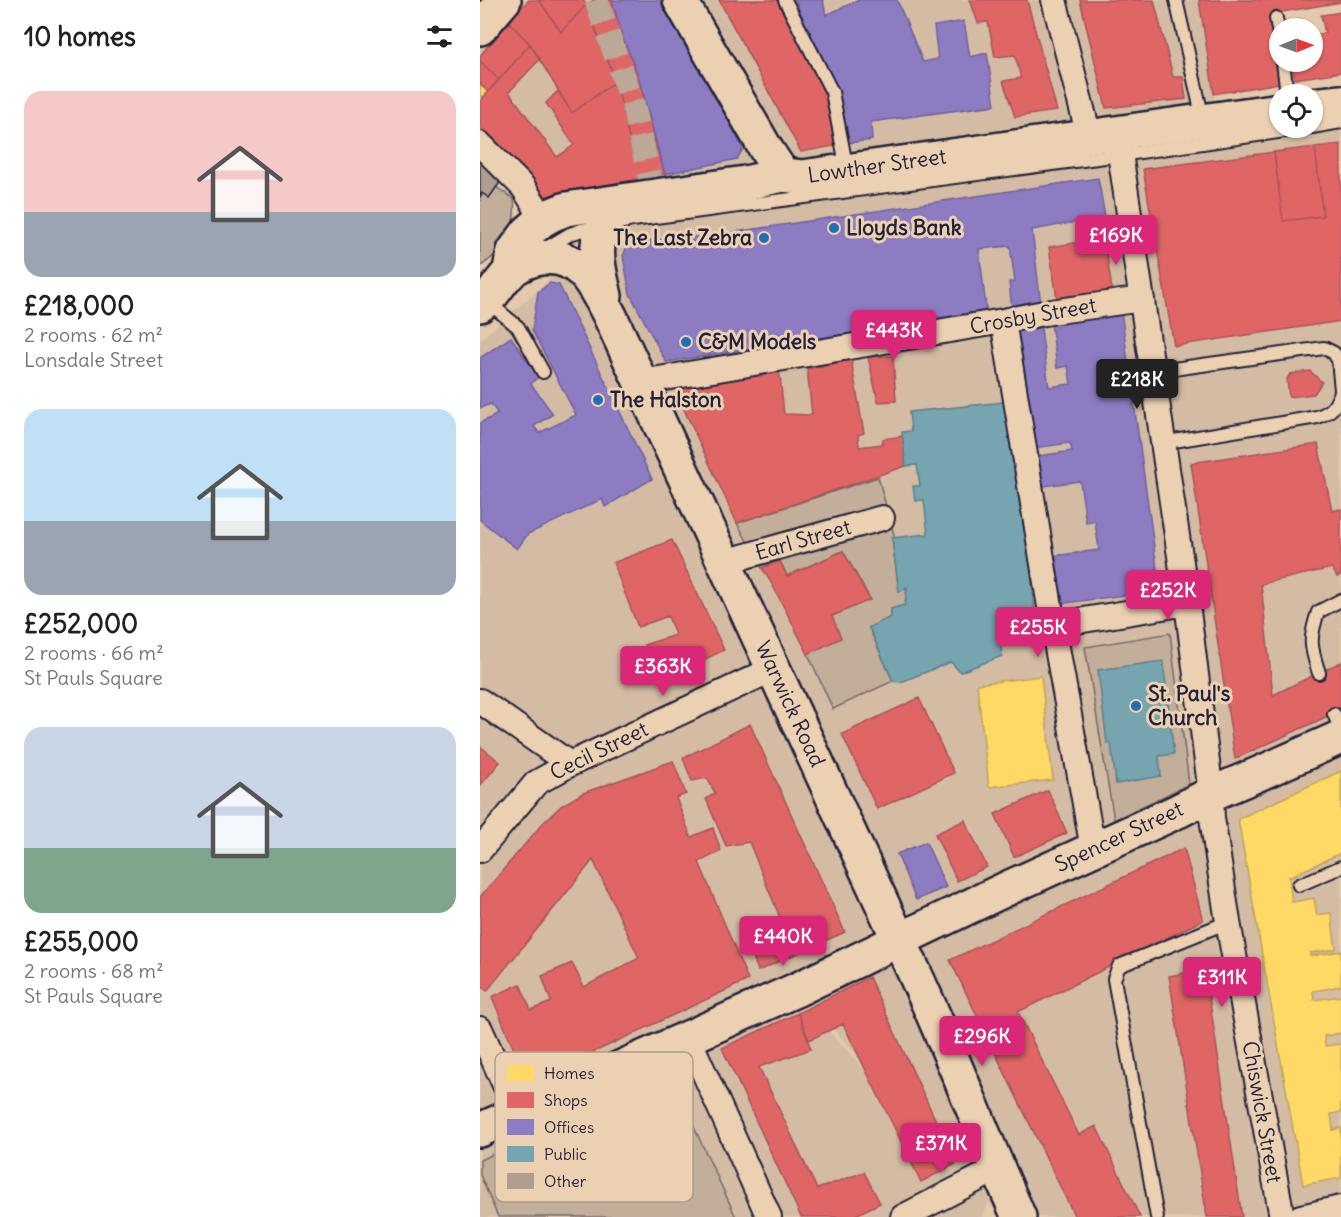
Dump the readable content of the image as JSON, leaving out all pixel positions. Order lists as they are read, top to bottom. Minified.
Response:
{"streets":{"main road":["Lowther Street","Warwick Road","Spencer Street"],"street":["Crosby Street","Earl Street","Cecil Street","Chiswick Street"]},"crossings":[["Lowther Street","Warwick Road"],["Lowther Street","Chiswick Street"],["Crosby Street","Warwick Road"],["Crosby Street","Chiswick Street"],["Earl Street","Warwick Road"],["Warwick Road","Cecil Street"],["Warwick Road","Spencer Street"],["Spencer Street","Chiswick Street"]],"places":["Lloyds Bank","The Last Zebra","C&M Models","The Halston","St. Paul's Church"],"legend":["Homes","Shops","Offices","Public","Other"],"north":"right","page":{"heading":"10 homes","list":[{"name":"£218,000","note":"2 rooms · 62 m² · Lonsdale Street"},{"name":"£252,000","note":"2 rooms · 66 m² · St Pauls Square"},{"name":"£255,000","note":"2 rooms · 68 m² · St Pauls Square"}],"price":["£169K","£443K","£218K","£252K","£255K","£363K","£440K","£311K","£296K","£371K"]}}
